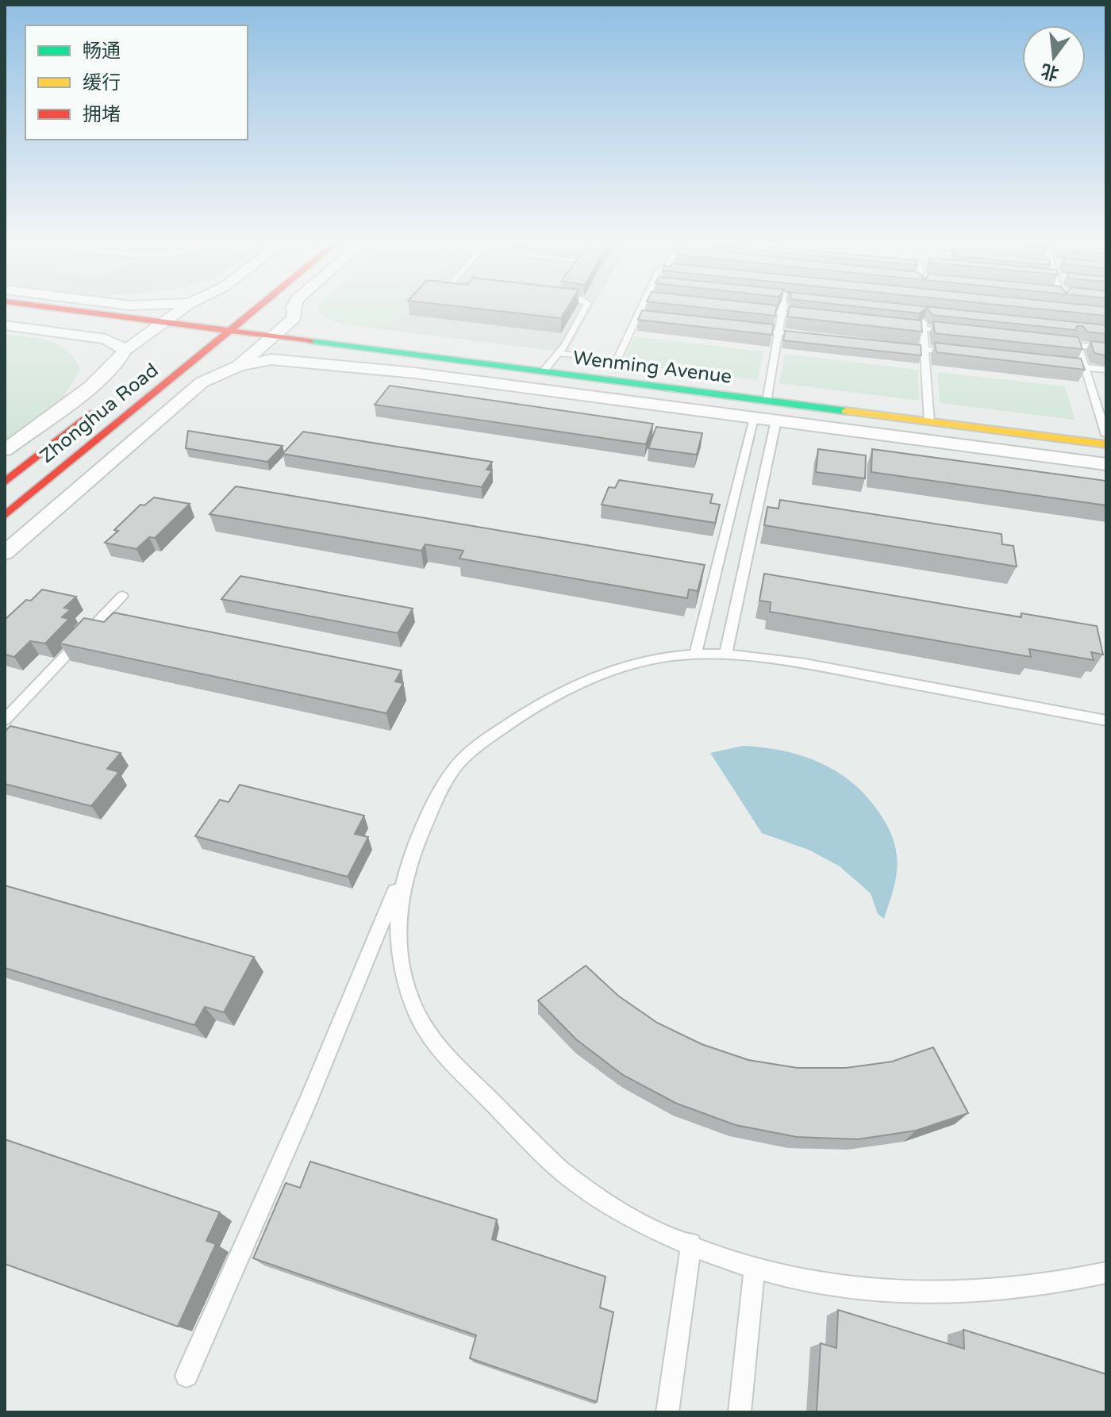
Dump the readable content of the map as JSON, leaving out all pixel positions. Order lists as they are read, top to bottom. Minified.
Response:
{"streets":{"main road":["Wenming Avenue","Zhonghua Road"]},"crossings":[["Wenming Avenue","Zhonghua Road"]],"legend":["畅通","缓行","拥堵"],"north":"bottom"}
